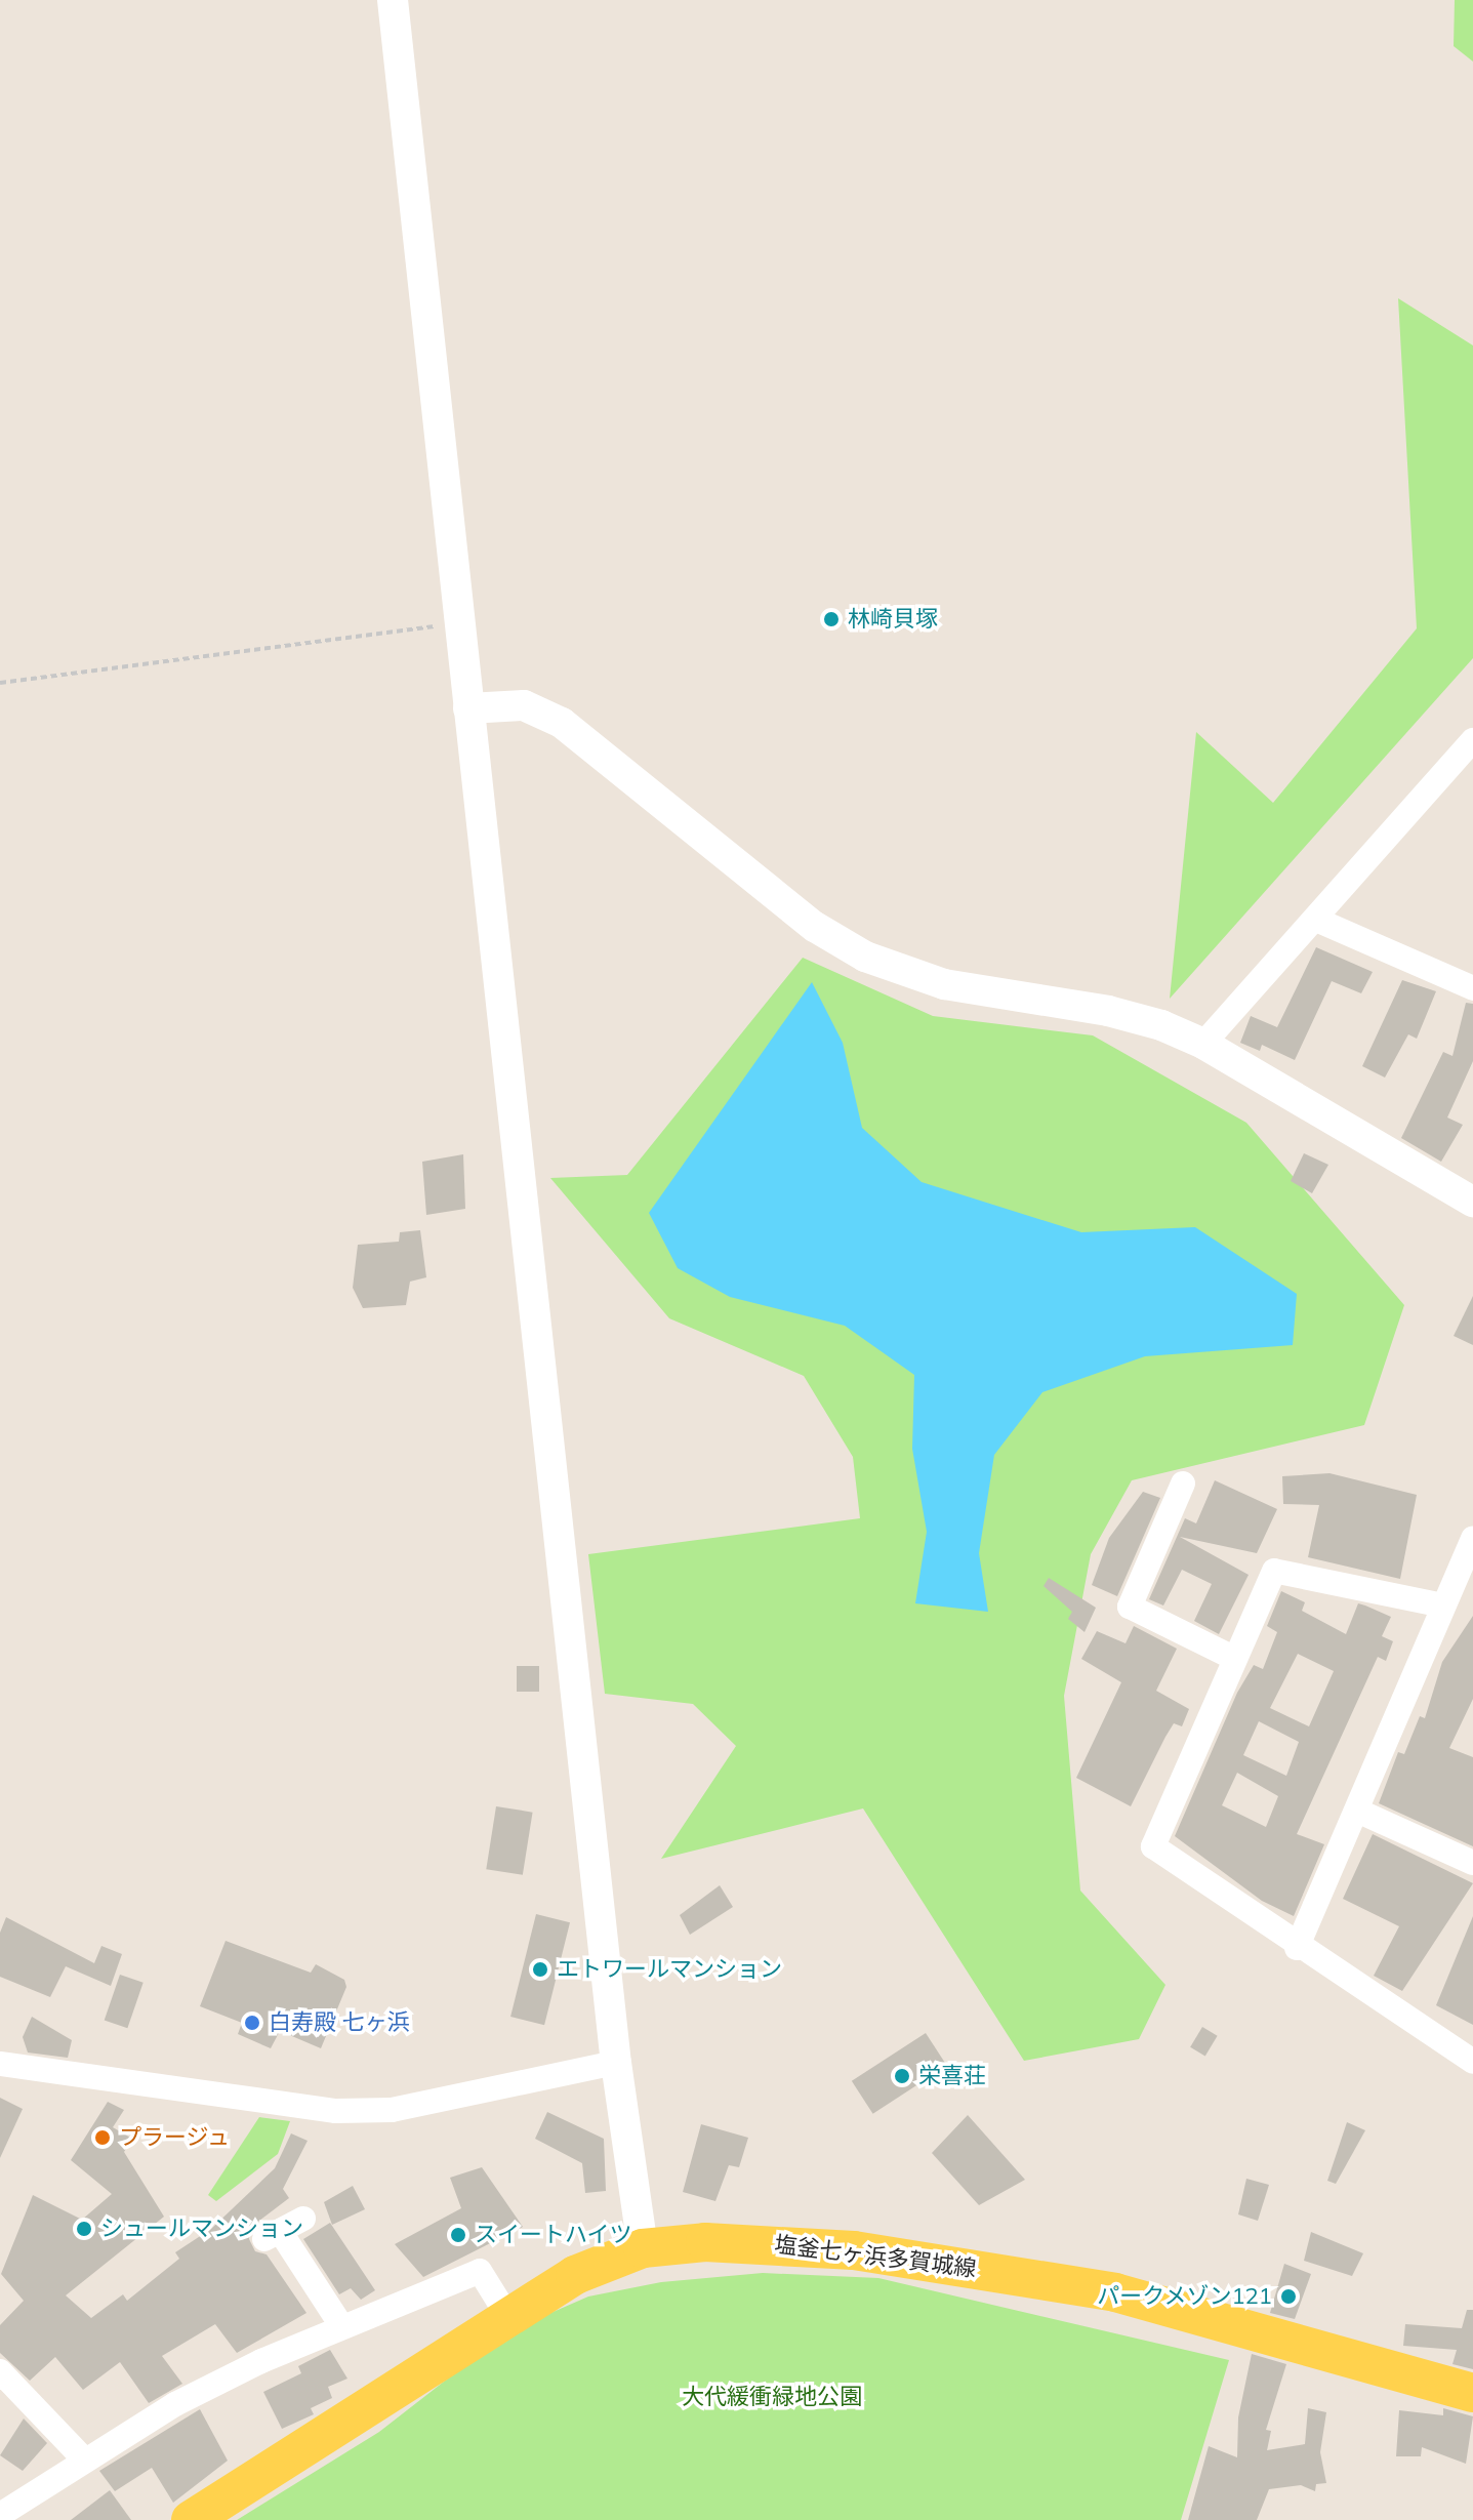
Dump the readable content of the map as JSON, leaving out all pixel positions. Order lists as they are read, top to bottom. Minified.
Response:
{"streets":{"main road":["塩釜七ヶ浜多賀城線"]},"parks":["大代緩衝緑地公園"],"places":["林崎貝塚","エトワールマンション","白寿殿 七ヶ浜","栄喜荘","プラージュ","シュールマンション","スイートハイツ","パークメゾン121"]}
